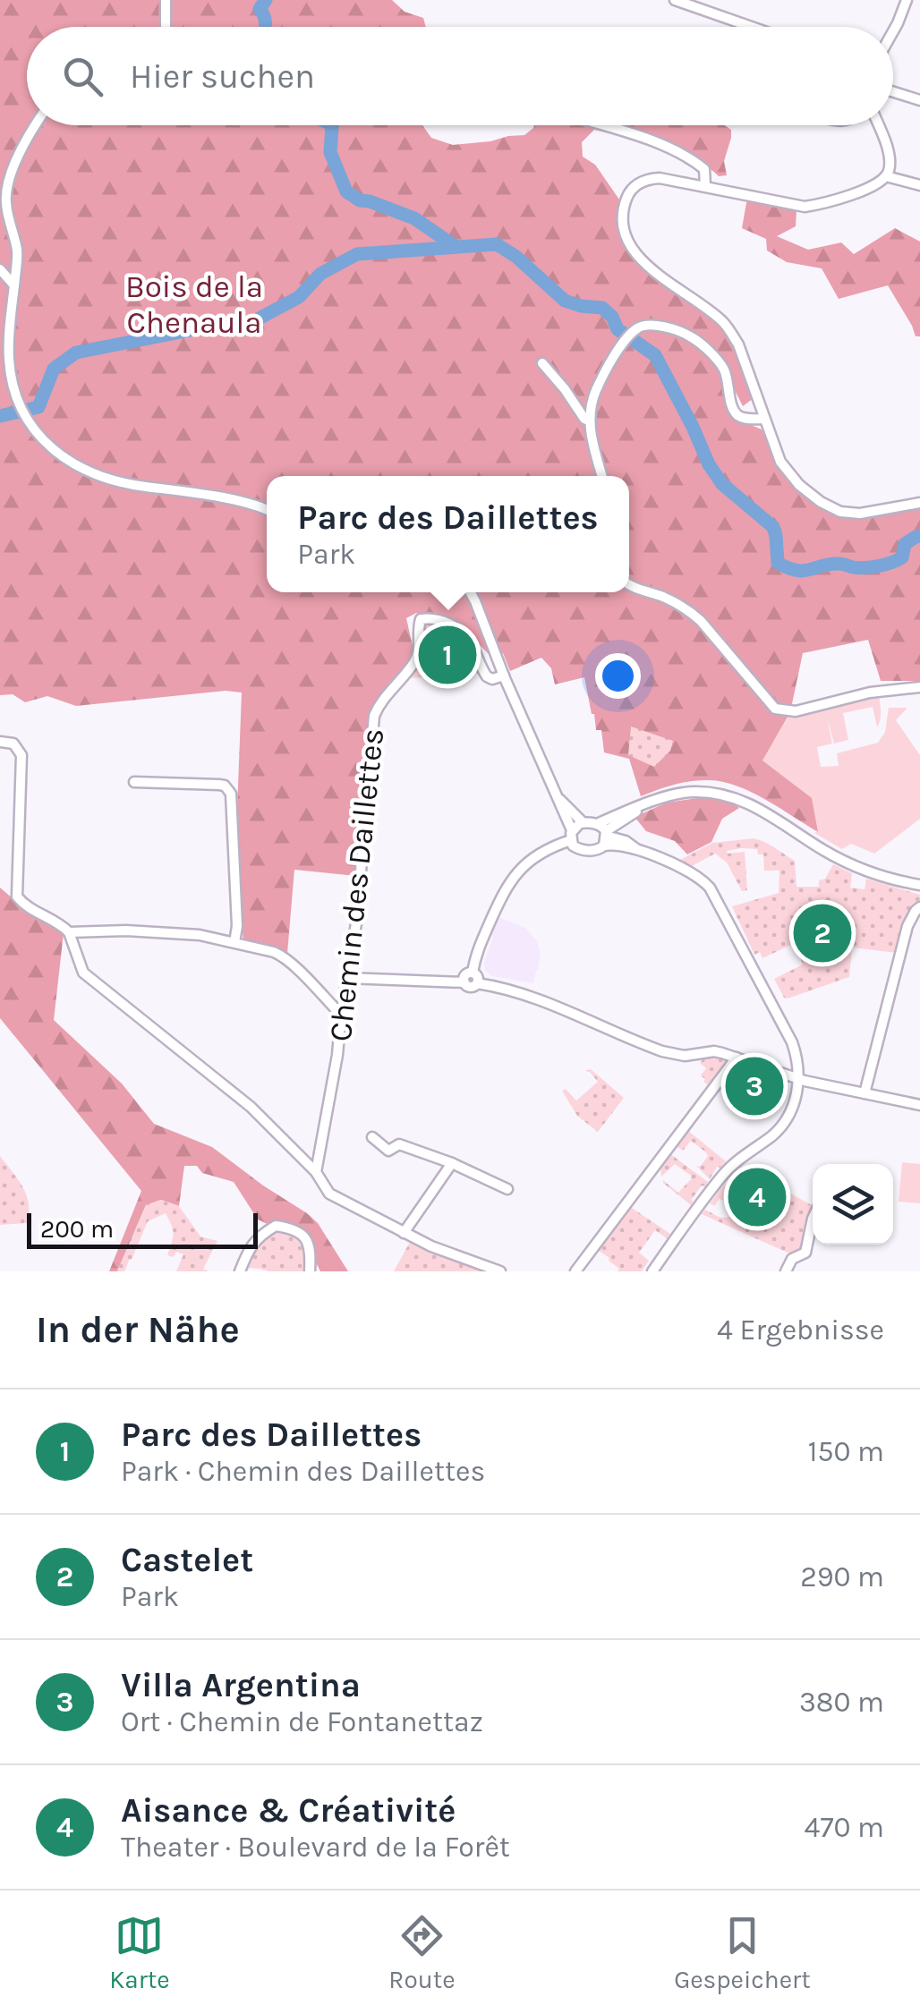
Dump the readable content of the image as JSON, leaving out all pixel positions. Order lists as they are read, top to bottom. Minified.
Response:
{"streets":{"street":["Chemin des Daillettes"]},"parks":["Bois de la Chenaula"],"scale_bar":"200 m","page":{"search":"Hier suchen","popup":["Parc des Daillettes","Park"],"pins":["1","2","3","4"],"scale":"200 m","heading":["In der Nähe","4 Ergebnisse"],"list":[{"mark":"1","name":"Parc des Daillettes","note":"Park · Chemin des Daillettes","value":"150 m"},{"mark":"2","name":"Castelet","note":"Park","value":"290 m"},{"mark":"3","name":"Villa Argentina","note":"Ort · Chemin de Fontanettaz","value":"380 m"},{"mark":"4","name":"Aisance & Créativité","note":"Theater · Boulevard de la Forêt","value":"470 m"}],"nav":["Karte","Route","Gespeichert"]}}
